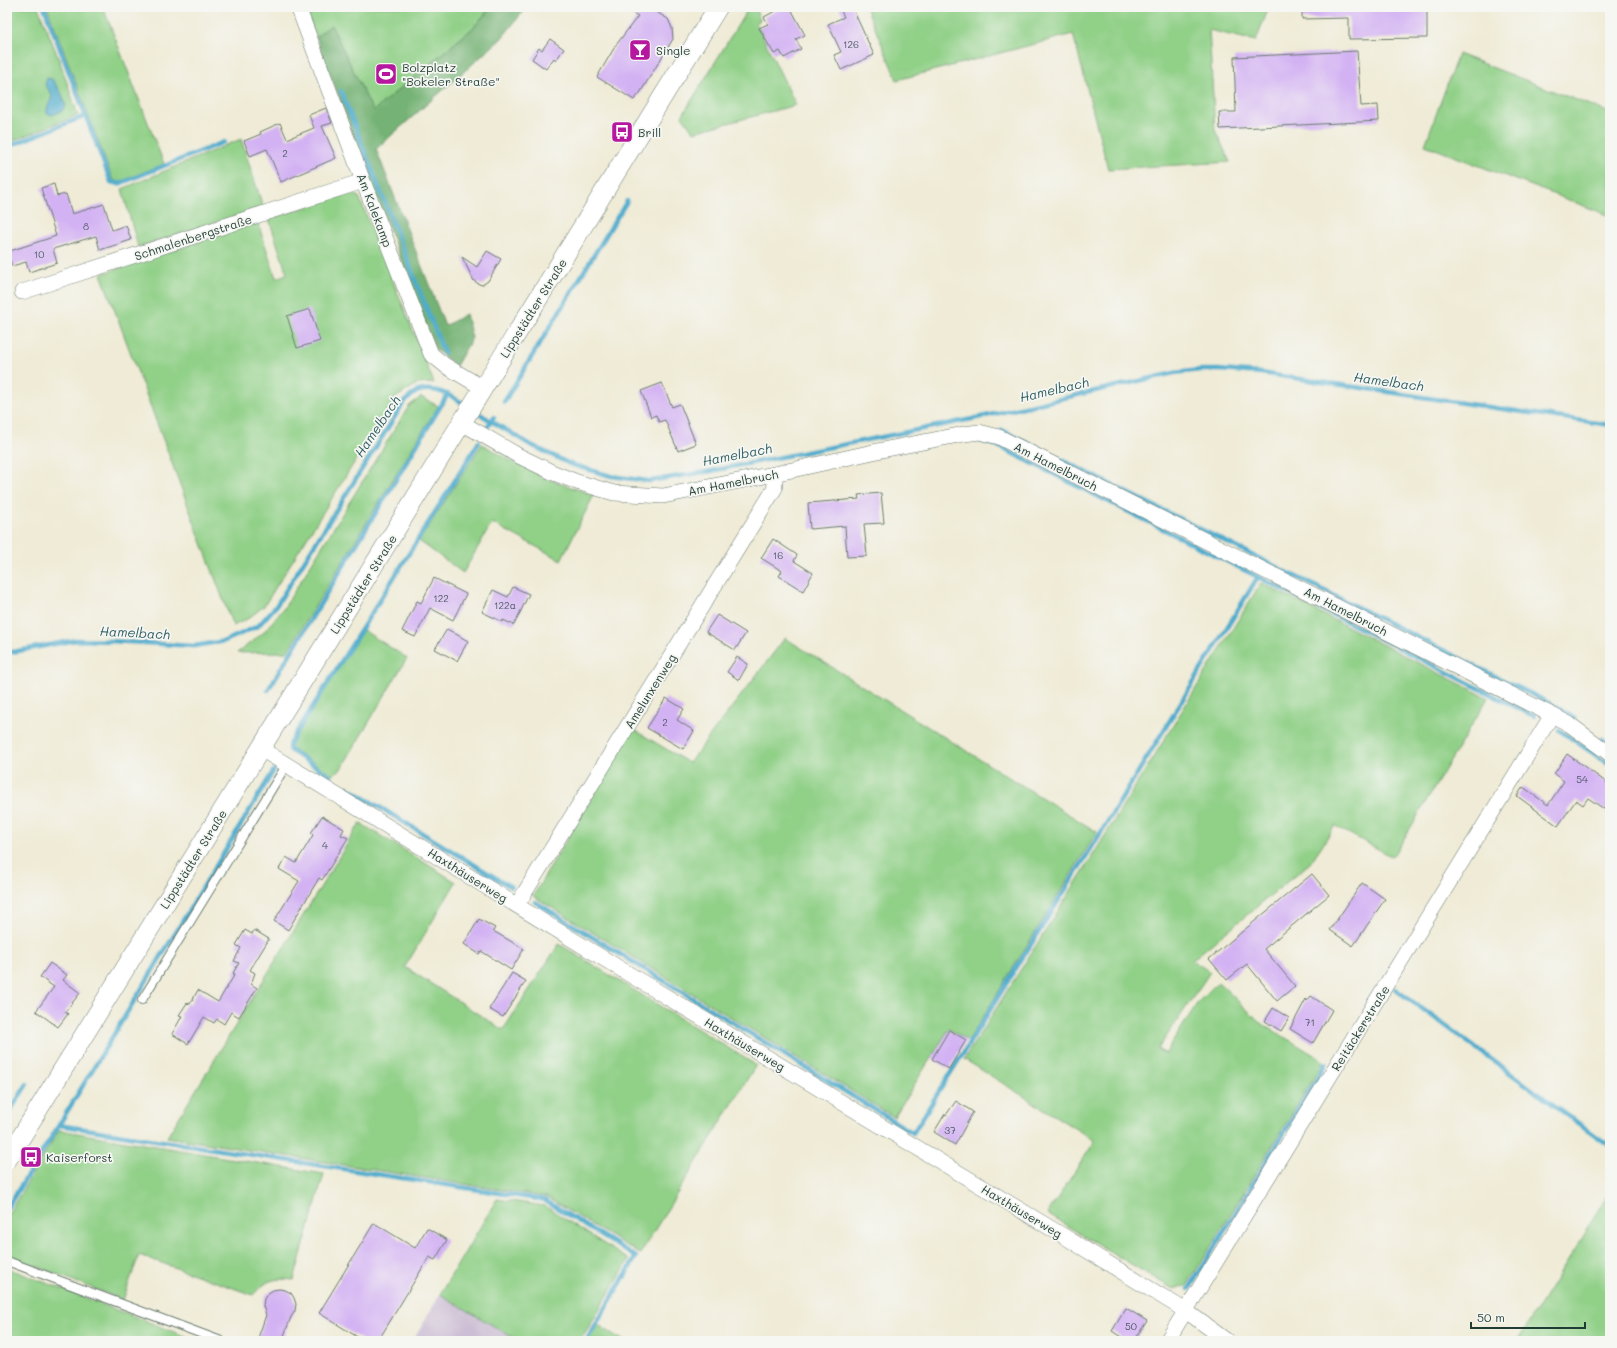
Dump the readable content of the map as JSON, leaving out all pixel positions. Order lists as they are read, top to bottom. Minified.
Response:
{"streets":{"street":["Am Kalekamp","Schmalenbergstraße","Lippstädter Straße","Am Hamelbruch","Amelunxenweg","Haxthäuserweg","Reitäckerstraße"]},"crossings":[["Am Kalekamp","Schmalenbergstraße"],["Am Kalekamp","Lippstädter Straße"],["Lippstädter Straße","Am Hamelbruch"],["Lippstädter Straße","Haxthäuserweg"],["Am Hamelbruch","Amelunxenweg"],["Am Hamelbruch","Reitäckerstraße"],["Amelunxenweg","Haxthäuserweg"],["Haxthäuserweg","Reitäckerstraße"]],"water":["Hamelbach"],"places":{"bar":["Single"],"sports":["Bolzplatz \"Bokeler Straße\""],"bus stop":["Brill","Kaiserforst"]},"house_numbers":["126","2","8","10","16","122","122a","2","54","4","71","37","50"],"scale_bar":"50 m"}
